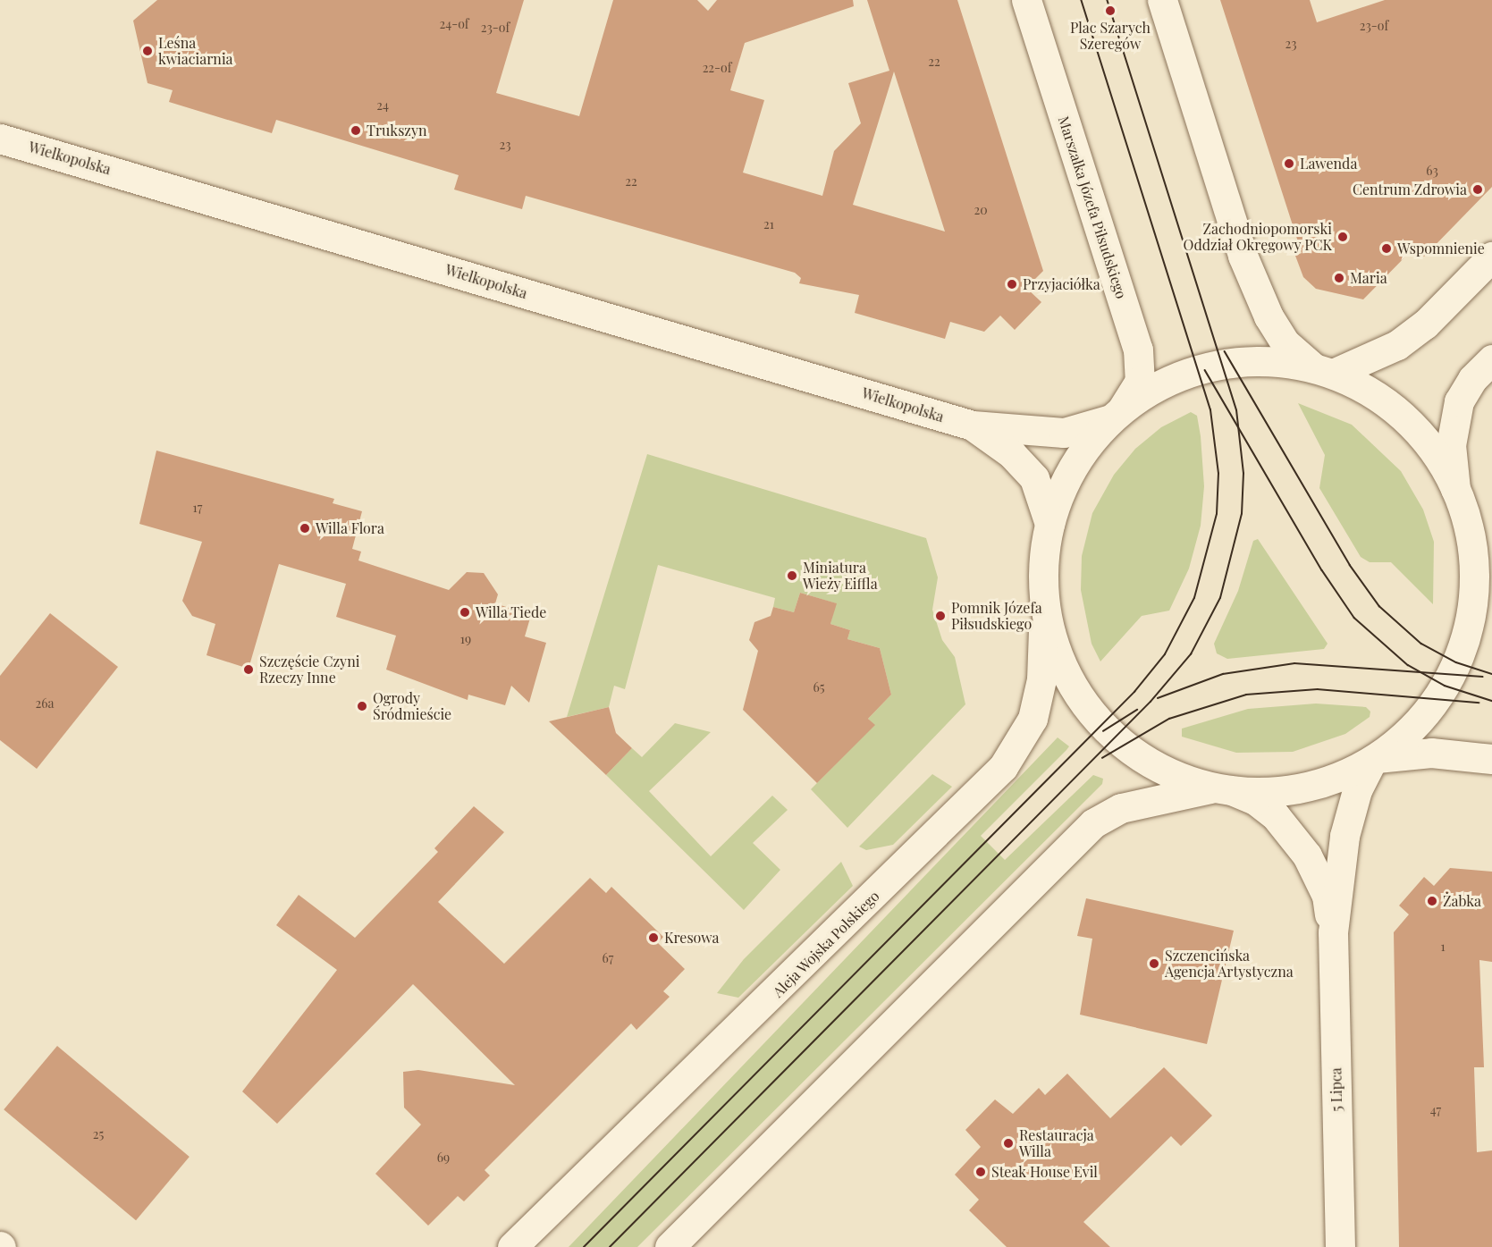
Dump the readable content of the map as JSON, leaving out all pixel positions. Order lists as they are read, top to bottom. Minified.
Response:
{"streets":{"main road":["Wielkopolska","Marszałka Józefa Piłsudskiego","Aleja Wojska Polskiego","5 Lipca"]},"crossings":[["Wielkopolska","Marszałka Józefa Piłsudskiego"]],"places":["Plac Szarych Szeregów","Leśna kwiaciarnia","Trukszyn","Lawenda","Centrum Zdrowia","Zachodniopomorski Oddział Okręgowy PCK","Wspomnienie","Maria","Przyjaciółka","Willa Flora","Miniatura Wieży Eiffla","Willa Tiede","Pomnik Józefa Piłsudskiego","Szczęście Czyni Rzeczy Inne","Ogrody Śródmieście","Żabka","Kresowa","Szczencińska Agencja Artystyczna","Restauracja Willa","Steak House Evil"],"house_numbers":["24-of","23-of","23-of","23","22","22-of","24","23","63","22","20","21","17","19","65","26a","1","67","47","25","69"]}
